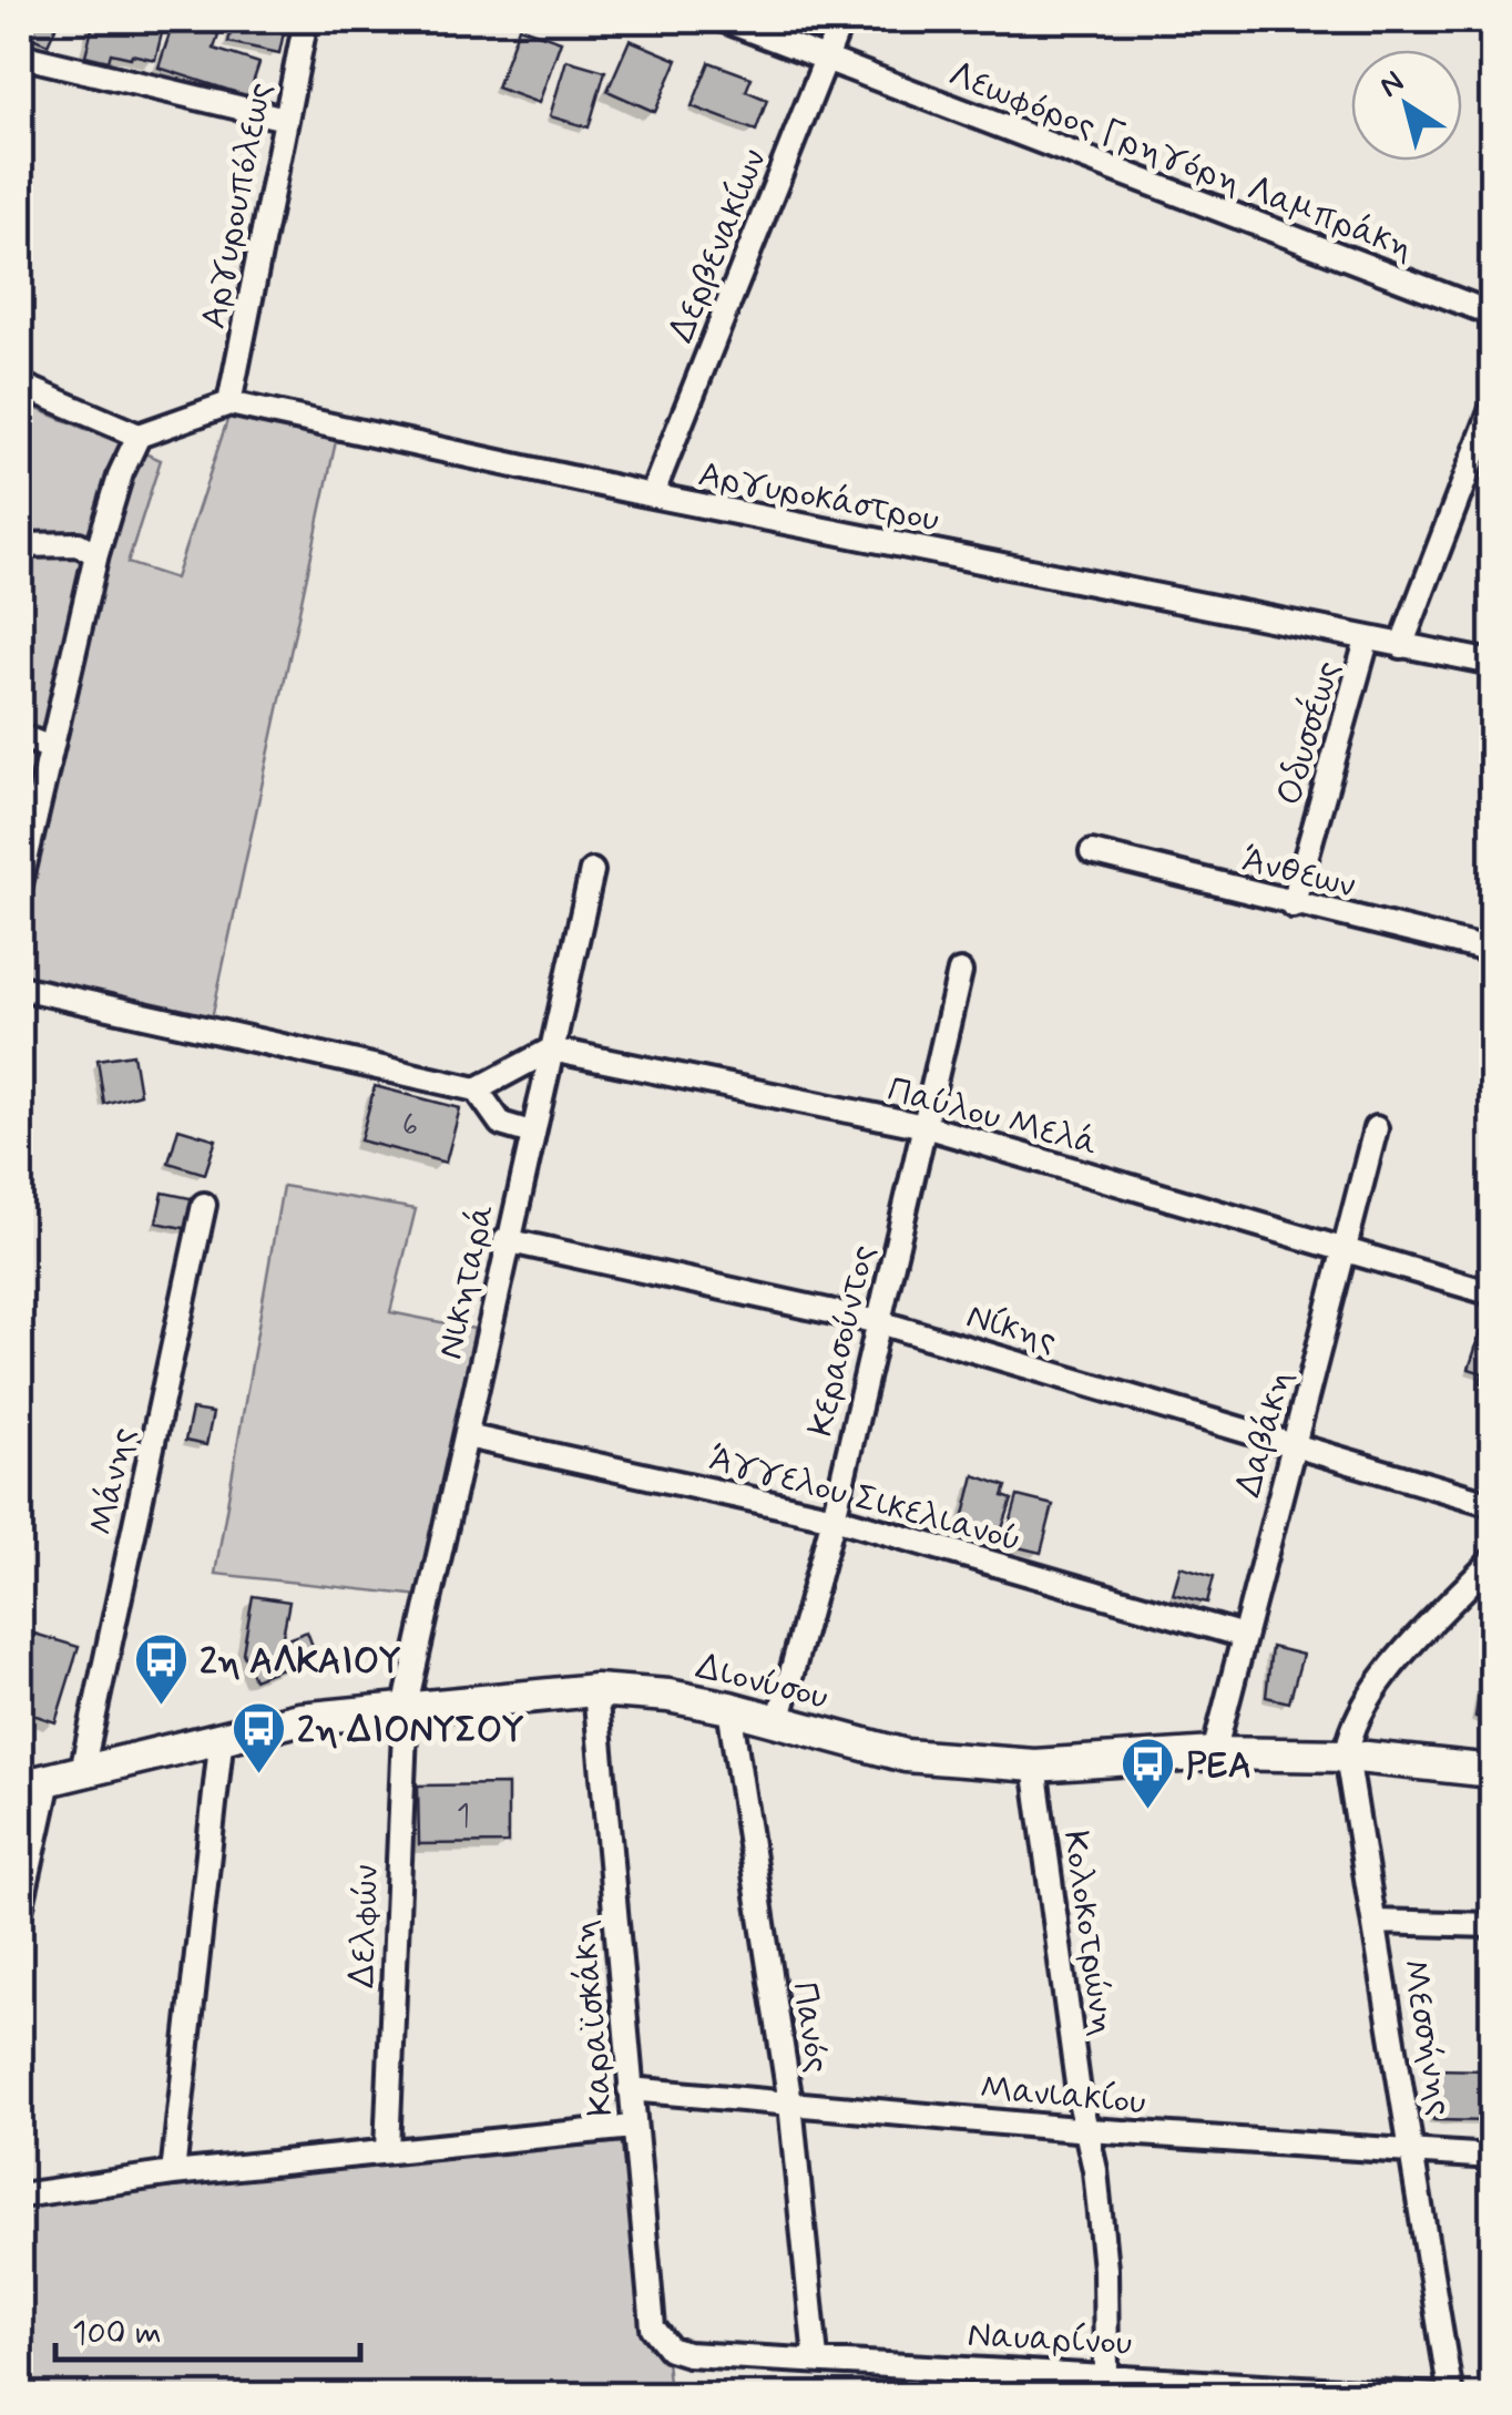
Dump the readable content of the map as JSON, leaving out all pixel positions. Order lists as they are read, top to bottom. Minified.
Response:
{"streets":{"main road":["Διονύσου"],"street":["Λεωφόρος Γρηγόρη Λαμπράκη","Αργυρουπόλεως","Δερβενακίων","Αργυροκάστρου","Οδυσσέως","Άνθεων","Παύλου Μελά","Νικηταρά","Νίκης","Κερασούντος","Δαβάκη","Μάνης","Άγγελου Σικελιανού","Δελφών","Κολοκοτρώνη","Καραϊσκάκη","Πανός","Μεσσήνης","Μανιακίου","Ναυαρίνου"]},"crossings":[["Λεωφόρος Γρηγόρη Λαμπράκη","Δερβενακίων"],["Αργυρουπόλεως","Αργυροκάστρου"],["Δερβενακίων","Αργυροκάστρου"],["Αργυροκάστρου","Οδυσσέως"],["Οδυσσέως","Άνθεων"],["Παύλου Μελά","Νικηταρά"],["Παύλου Μελά","Κερασούντος"],["Παύλου Μελά","Δαβάκη"],["Νικηταρά","Νίκης"],["Νικηταρά","Άγγελου Σικελιανού"],["Νικηταρά","Διονύσου"],["Νικηταρά","Δελφών"],["Νίκης","Κερασούντος"],["Νίκης","Δαβάκη"],["Κερασούντος","Άγγελου Σικελιανού"],["Κερασούντος","Διονύσου"],["Δαβάκη","Άγγελου Σικελιανού"],["Δαβάκη","Διονύσου"],["Μάνης","Διονύσου"],["Διονύσου","Δελφών"],["Διονύσου","Κολοκοτρώνη"],["Διονύσου","Καραϊσκάκη"],["Διονύσου","Πανός"],["Διονύσου","Μεσσήνης"],["Κολοκοτρώνη","Μανιακίου"],["Κολοκοτρώνη","Ναυαρίνου"],["Καραϊσκάκη","Μανιακίου"],["Καραϊσκάκη","Ναυαρίνου"],["Πανός","Μανιακίου"],["Πανός","Ναυαρίνου"],["Μεσσήνης","Μανιακίου"]],"places":{"bus stop":["2η ΑΛΚΑΙΟΥ","2η ΔΙΟΝΥΣΟΥ","ΡΕΑ"]},"house_numbers":["6","1"],"scale_bar":"100 m","north":"top left"}
